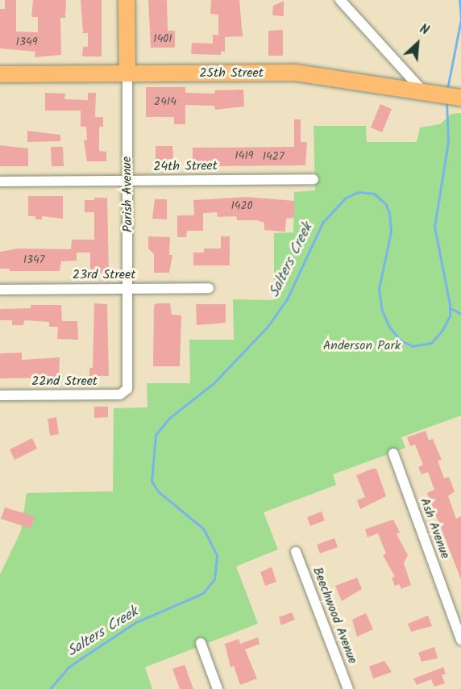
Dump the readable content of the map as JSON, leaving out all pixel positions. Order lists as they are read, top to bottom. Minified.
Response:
{"streets":{"main road":["25th Street","Parish Avenue"],"street":["24th Street","23rd Street","22nd Street","Ash Avenue","Beechwood Avenue"]},"crossings":[["25th Street","Parish Avenue"],["24th Street","Parish Avenue"],["Parish Avenue","23rd Street"],["Parish Avenue","22nd Street"]],"water":["Salters Creek"],"parks":["Anderson Park"],"house_numbers":["1401","1349","2414","1419","1427","1420","1347"],"north":"top right"}
